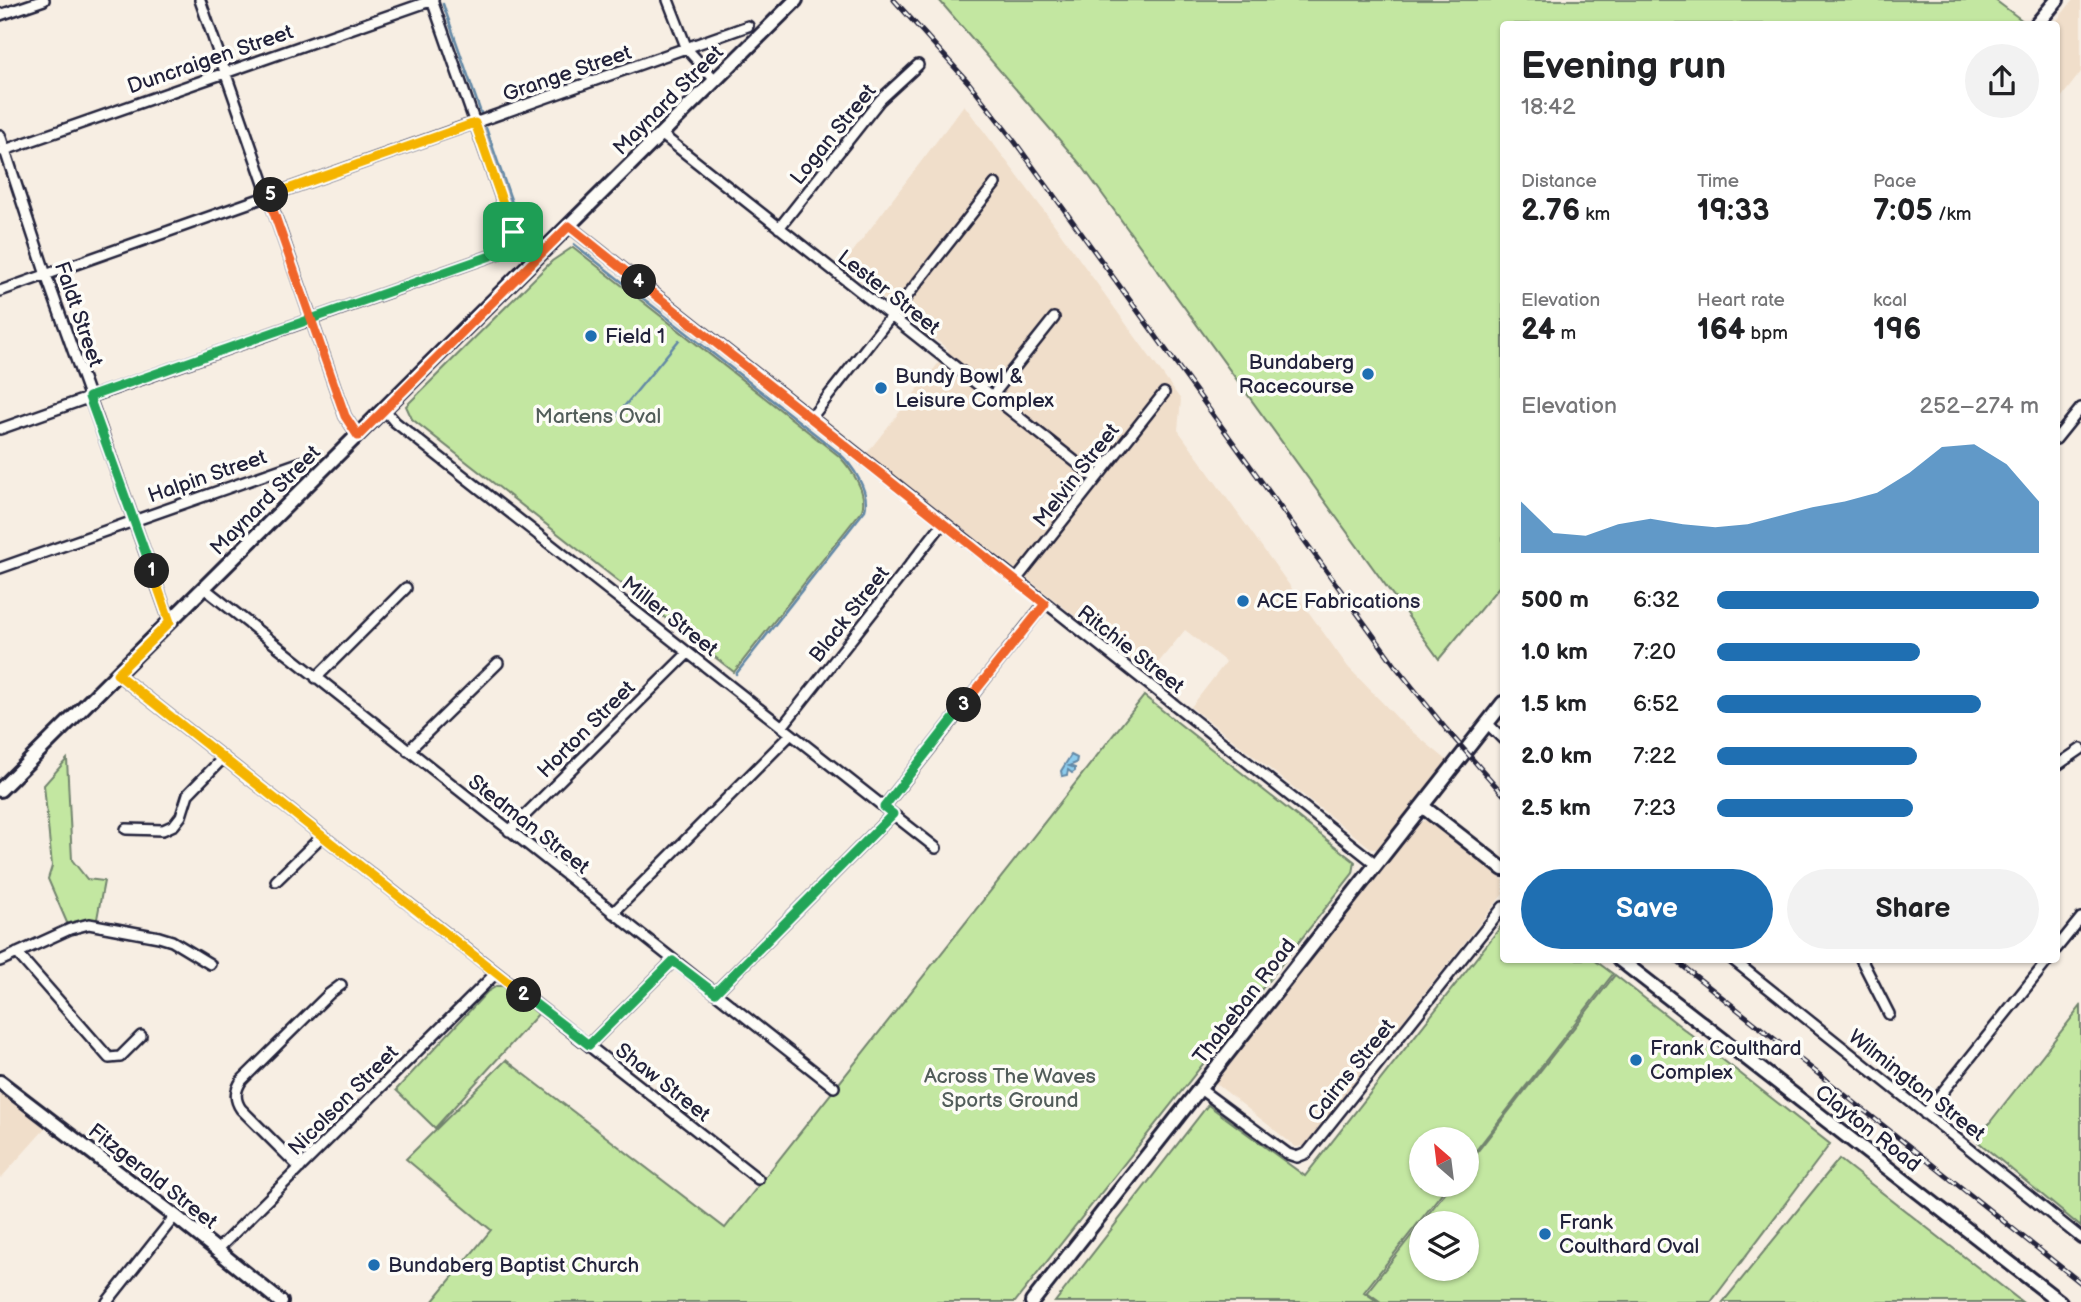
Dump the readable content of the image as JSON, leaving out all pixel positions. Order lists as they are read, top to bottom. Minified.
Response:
{"streets":{"street":["Duncraigen Street","Grange Street","Maynard Street","Logan Street","Lester Street","Faldt Street","Melvin Street","Halpin Street","Black Street","Miller Street","Ritchie Street","Horton Street","Stedman Street","Thabeban Road","Cairns Street","Shaw Street","Wilmington Street","Nicolson Street","Clayton Road","Fitzgerald Street"]},"crossings":[["Duncraigen Street","Faldt Street"],["Grange Street","Faldt Street"],["Maynard Street","Lester Street"],["Maynard Street","Faldt Street"],["Maynard Street","Miller Street"],["Maynard Street","Ritchie Street"],["Maynard Street","Stedman Street"],["Maynard Street","Shaw Street"],["Logan Street","Lester Street"],["Lester Street","Melvin Street"],["Faldt Street","Halpin Street"],["Melvin Street","Ritchie Street"],["Black Street","Miller Street"],["Black Street","Ritchie Street"],["Miller Street","Horton Street"],["Ritchie Street","Thabeban Road"],["Horton Street","Stedman Street"],["Thabeban Road","Cairns Street"],["Shaw Street","Nicolson Street"],["Nicolson Street","Fitzgerald Street"]],"parks":["Martens Oval","Across The Waves Sports Ground"],"places":["Field 1","Bundaberg Racecourse","Bundy Bowl & Leisure Complex","ACE Fabrications","Frank Coulthard Complex","Frank Coulthard Oval","Bundaberg Baptist Church"],"north":"top left","page":{"heading":["Evening run","18:42"],"stats":[["Distance","2.76 km"],["Time","19:33"],["Pace","7:05 /km"],["Elevation","24 m"],["Heart rate","164 bpm"],["kcal","196"]],"pins":["5","4","1","3","2"],"chart":["Elevation","252–274 m"],"list":[{"name":"500 m","note":"6:32"},{"name":"1.0 km","note":"7:20"},{"name":"1.5 km","note":"6:52"},{"name":"2.0 km","note":"7:22"},{"name":"2.5 km","note":"7:23"}],"buttons":["Save","Share"]}}
